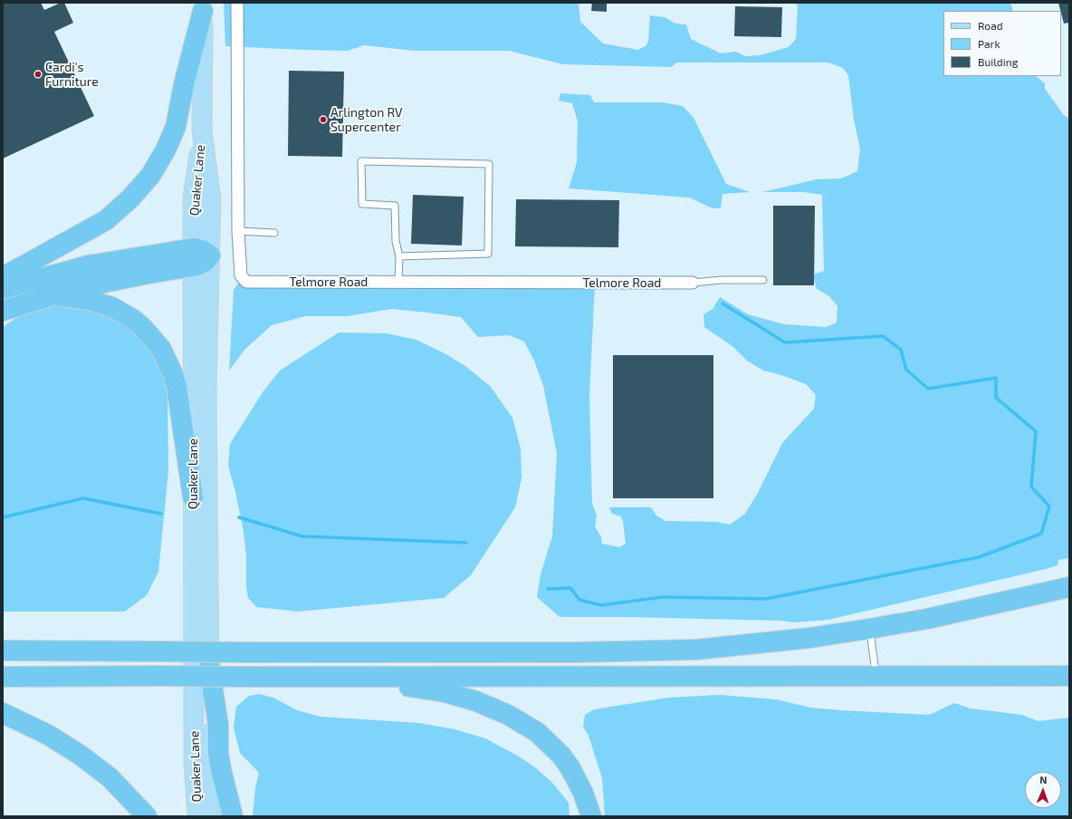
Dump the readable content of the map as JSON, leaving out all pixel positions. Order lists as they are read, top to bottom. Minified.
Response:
{"streets":{"main road":["Quaker Lane"],"street":["Telmore Road"]},"places":["Cardi's Furniture","Arlington RV Supercenter"],"legend":["Road","Park","Building"],"north":"top"}
